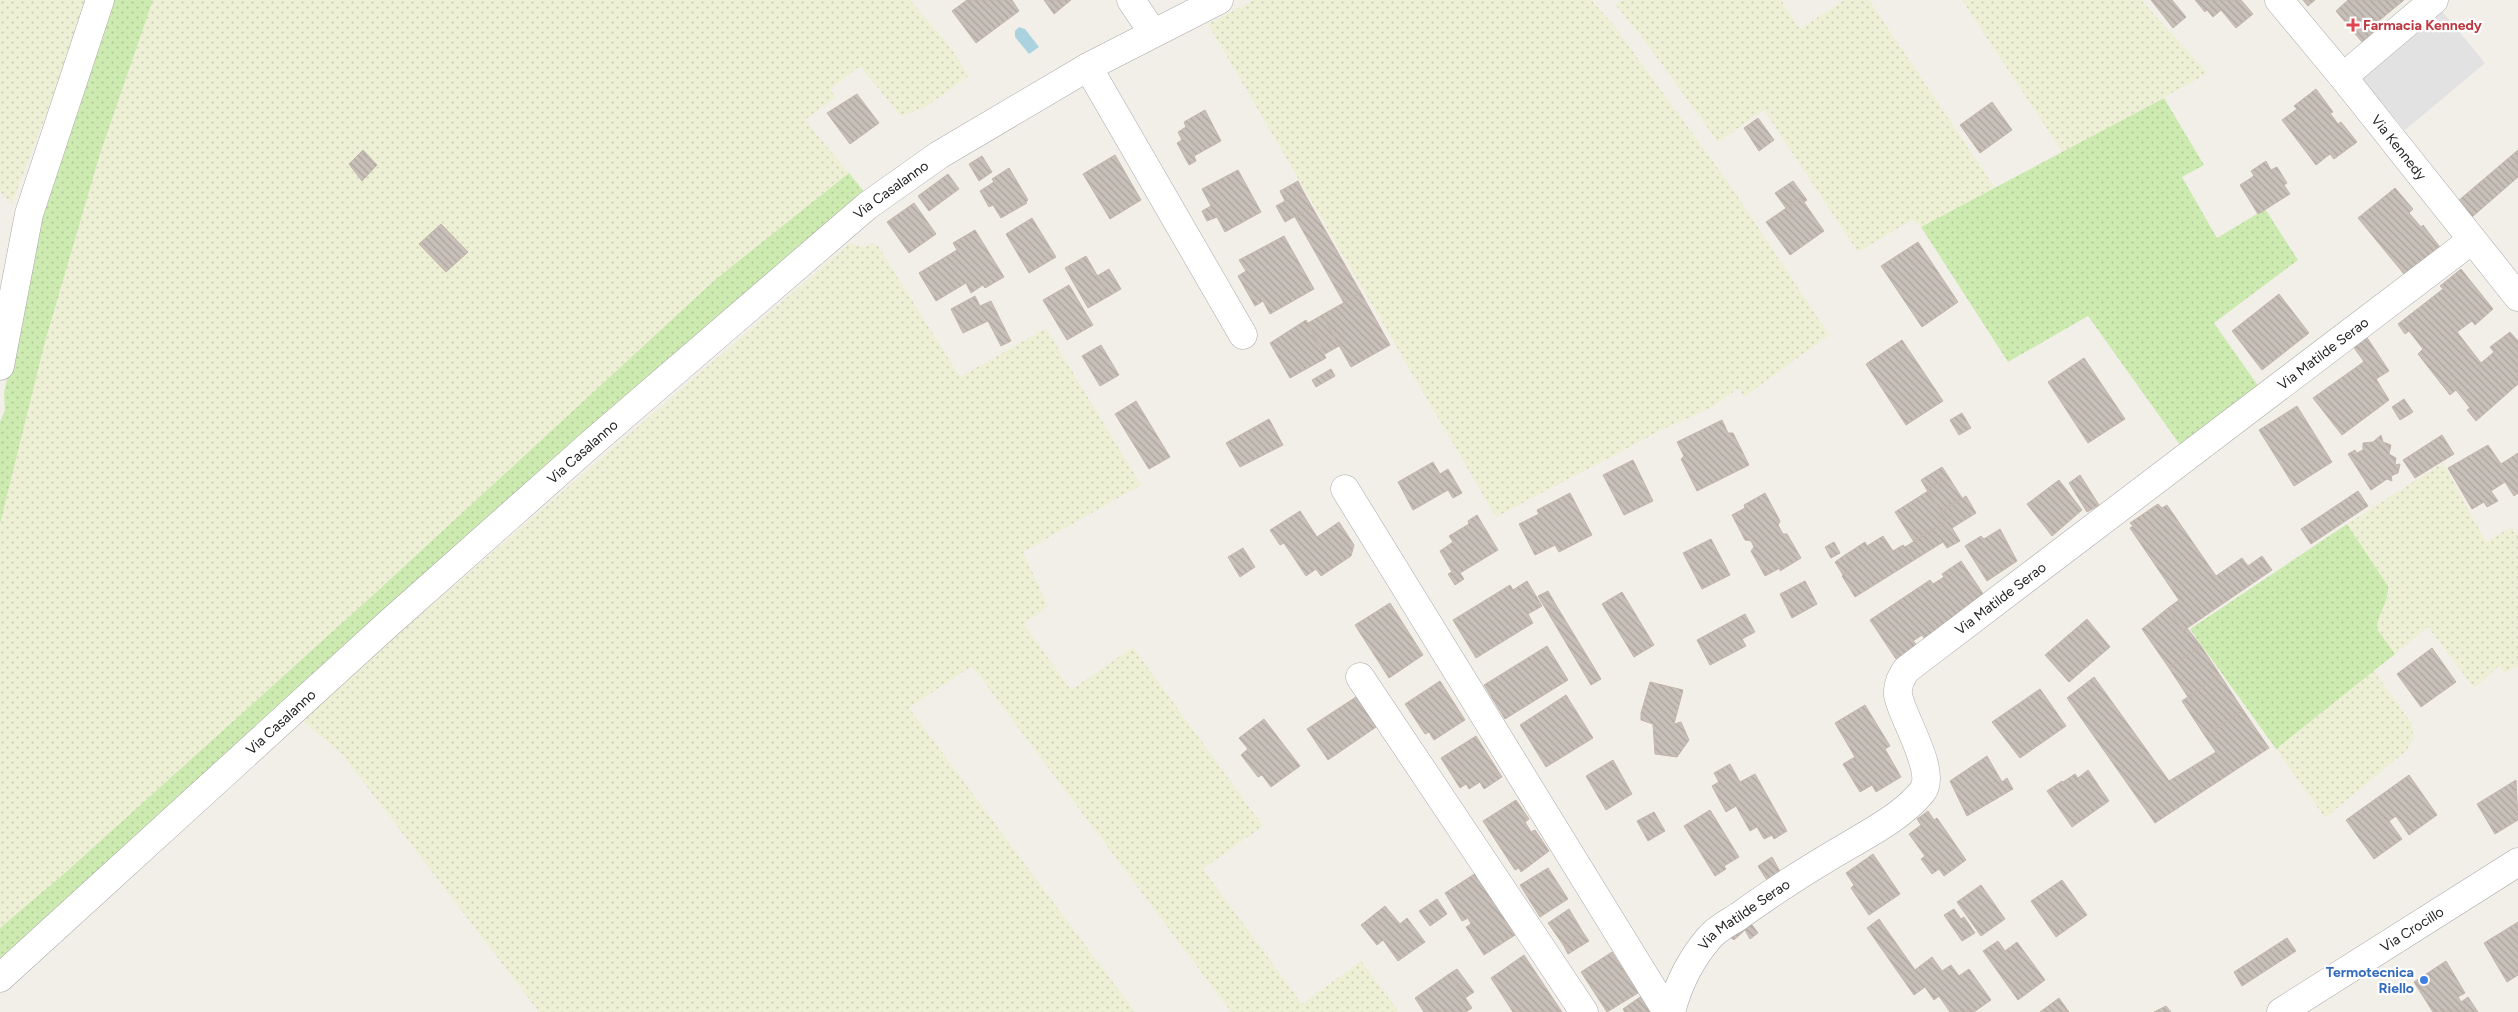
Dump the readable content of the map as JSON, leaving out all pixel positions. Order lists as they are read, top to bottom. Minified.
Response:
{"streets":{"street":["Via Kennedy","Via Casalanno","Via Matilde Serao","Via Crocillo"]},"crossings":[["Via Kennedy","Via Matilde Serao"]],"places":{"health":["Farmacia Kennedy"],"other":["Termotecnica Riello"]}}
